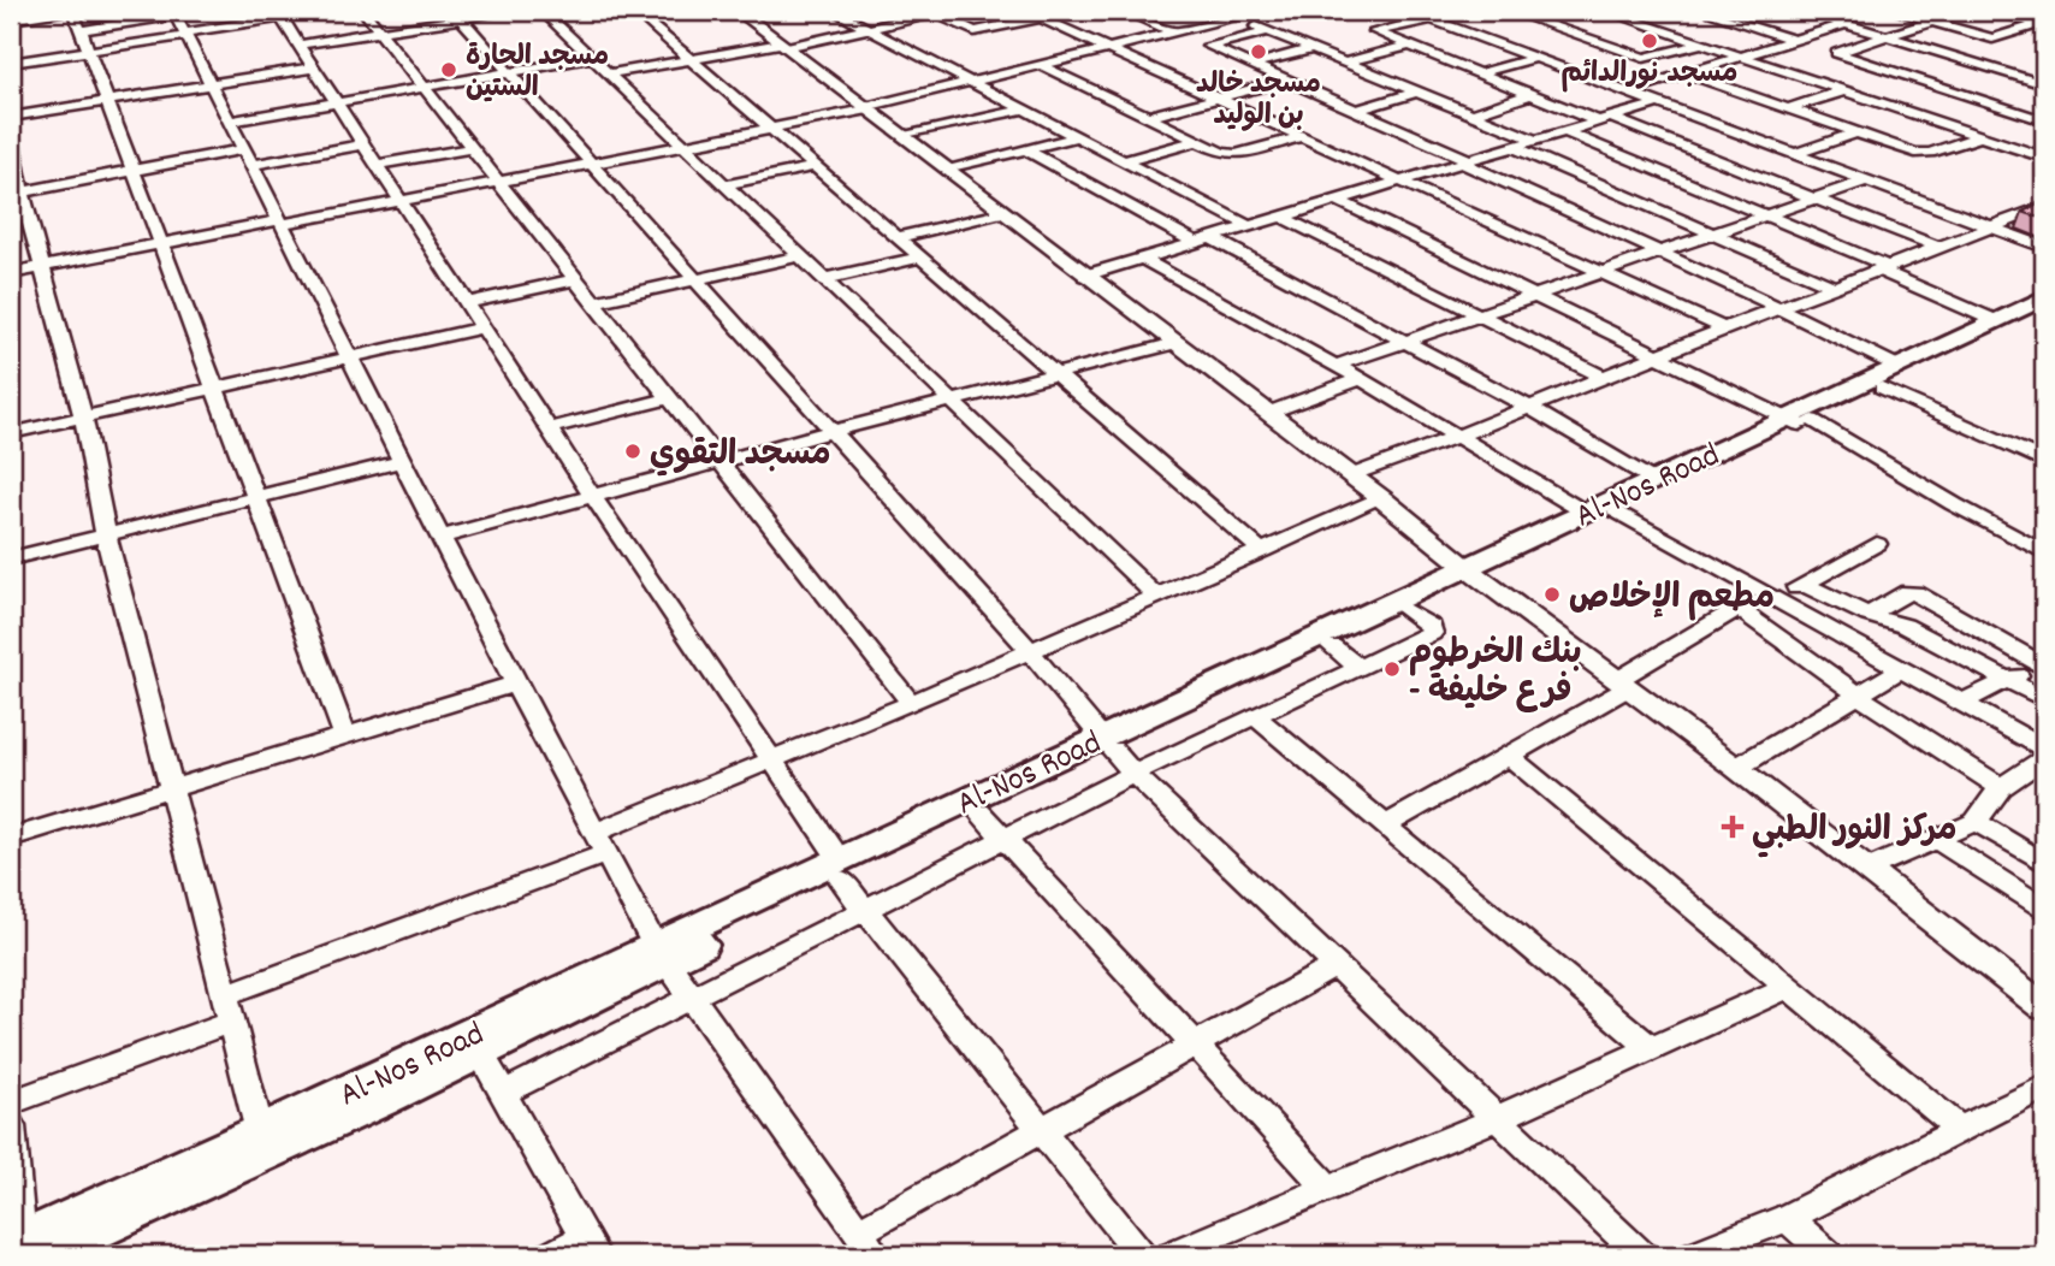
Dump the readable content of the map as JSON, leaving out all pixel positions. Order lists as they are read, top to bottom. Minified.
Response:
{"streets":{"main road":["Al-Nos Road"]},"places":{"other":["مسجد نورالدائم","مسجد خالد بن الوليد","مسجد الحارة الستين","مسجد التقوي","مطعم الإخلاص","بنك الخرطوم - فرع خليفة"],"health":["مركز النور الطبي"]}}
